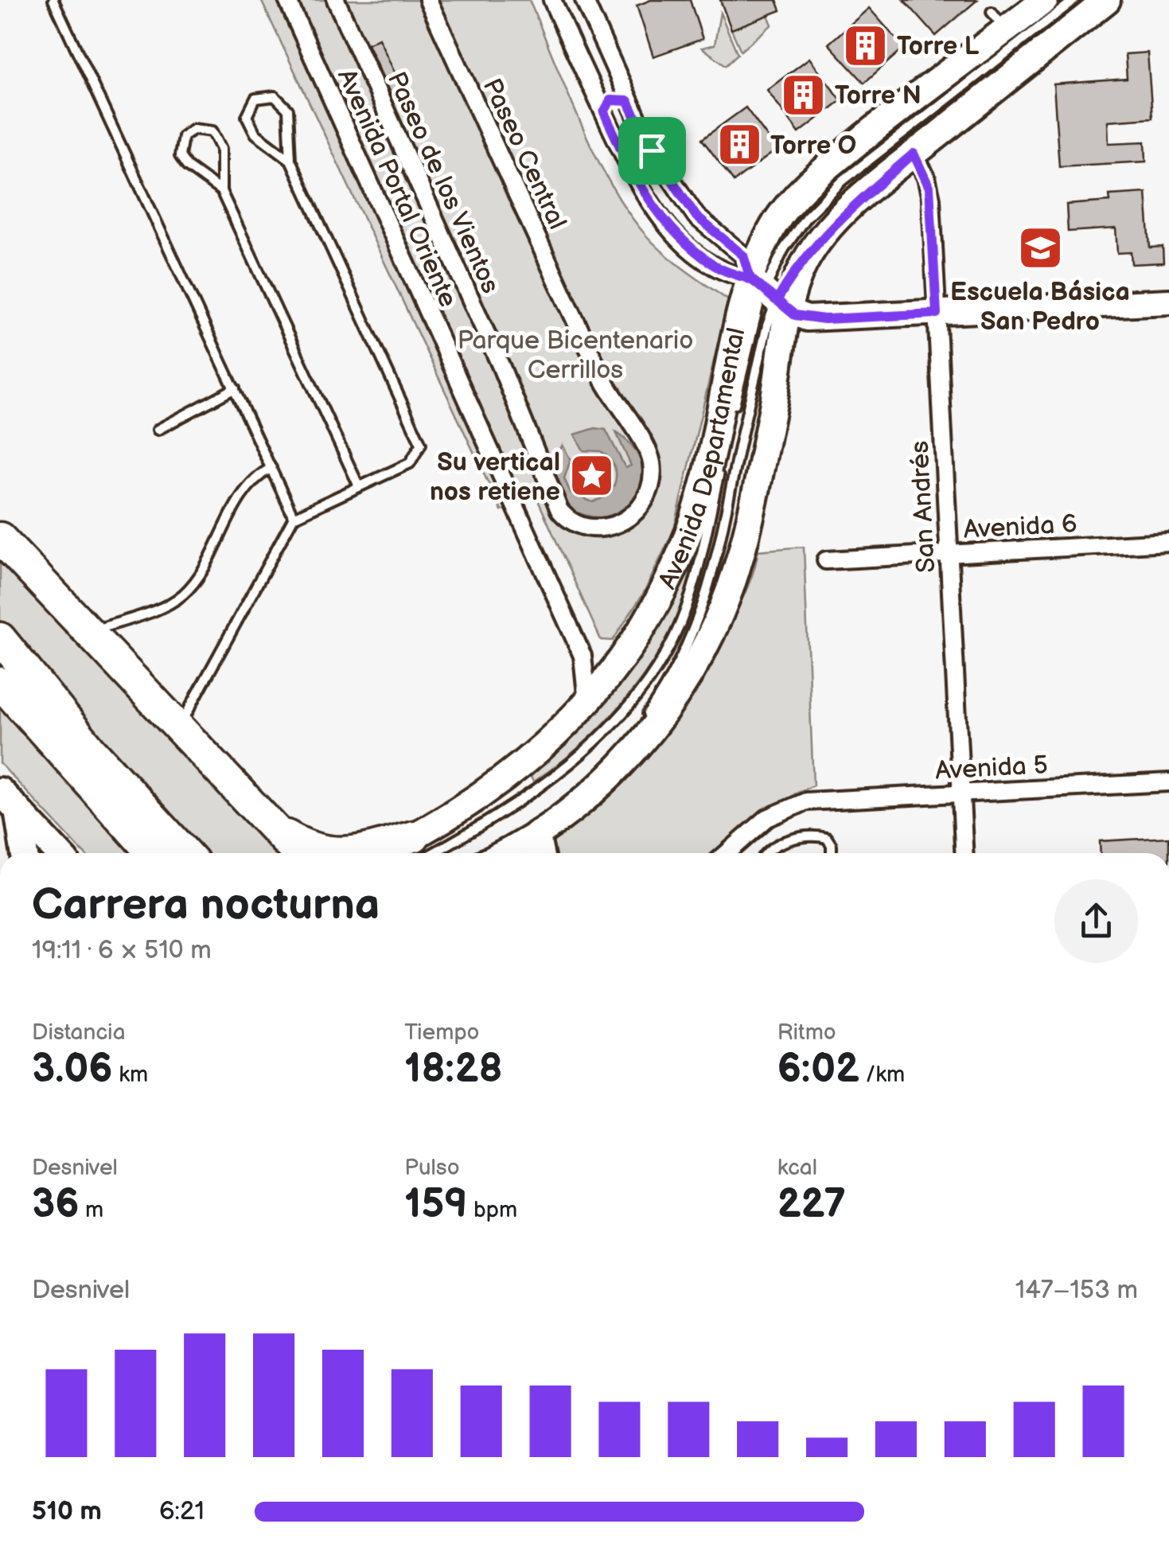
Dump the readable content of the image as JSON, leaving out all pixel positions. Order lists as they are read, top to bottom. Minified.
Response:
{"streets":{"main road":["Avenida Departamental"],"street":["Paseo Central","Paseo de los Vientos","Avenida Portal Oriente","San Andrés","Avenida 6","Avenida 5"]},"crossings":[["Paseo Central","Paseo de los Vientos"],["Avenida Portal Oriente","Avenida Departamental"],["Avenida Departamental","San Andrés"],["San Andrés","Avenida 6"],["San Andrés","Avenida 5"]],"parks":["Parque Bicentenario Cerrillos"],"places":{"building":["Torre L","Torre N","Torre O"],"school or university":["Escuela Básica San Pedro"],"place":["Su vertical nos retiene"]},"page":{"heading":["Carrera nocturna","19:11 · 6 × 510 m"],"stats":[["Distancia","3.06 km"],["Tiempo","18:28"],["Ritmo","6:02 /km"],["Desnivel","36 m"],["Pulso","159 bpm"],["kcal","227"]],"chart":["Desnivel","147–153 m"],"list":[{"name":"510 m","note":"6:21"}]}}
